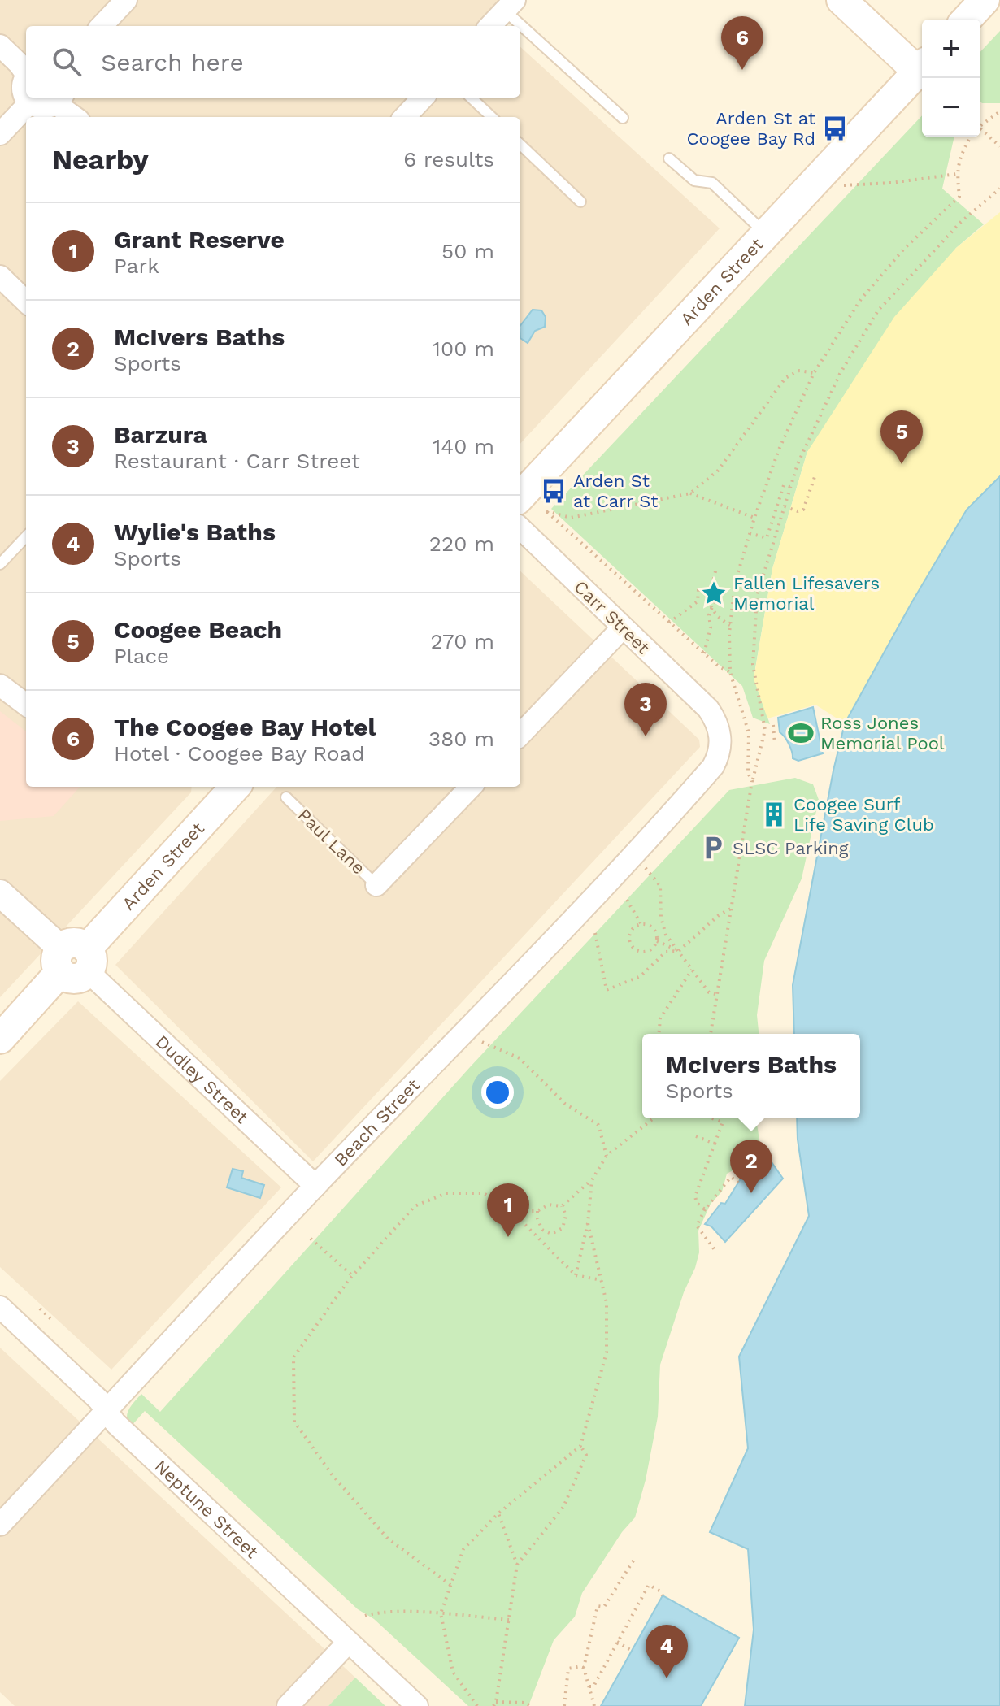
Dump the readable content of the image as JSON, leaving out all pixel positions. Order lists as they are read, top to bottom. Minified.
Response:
{"streets":{"main road":["Arden Street"],"street":["Carr Street","Dudley Street","Beach Street","Neptune Street"],"lane":["Paul Lane"]},"crossings":[["Arden Street","Dudley Street"],["Carr Street","Beach Street"],["Dudley Street","Beach Street"],["Beach Street","Neptune Street"]],"places":{"bus stop":["Arden St at Coogee Bay Rd","Arden St at Carr St"],"place":["Fallen Lifesavers Memorial"],"sports":["Ross Jones Memorial Pool"],"building":["Coogee Surf Life Saving Club"],"parking":["SLSC Parking"]},"page":{"pins":["6","5","3","2","1","4"],"map_buttons":["+","−"],"search":"Search here","heading":["Nearby","6 results"],"list":[{"mark":"1","name":"Grant Reserve","note":"Park","value":"50 m"},{"mark":"2","name":"McIvers Baths","note":"Sports","value":"100 m"},{"mark":"3","name":"Barzura","note":"Restaurant · Carr Street","value":"140 m"},{"mark":"4","name":"Wylie's Baths","note":"Sports","value":"220 m"},{"mark":"5","name":"Coogee Beach","note":"Place","value":"270 m"},{"mark":"6","name":"The Coogee Bay Hotel","note":"Hotel · Coogee Bay Road","value":"380 m"}],"popup":["McIvers Baths","Sports"]}}
